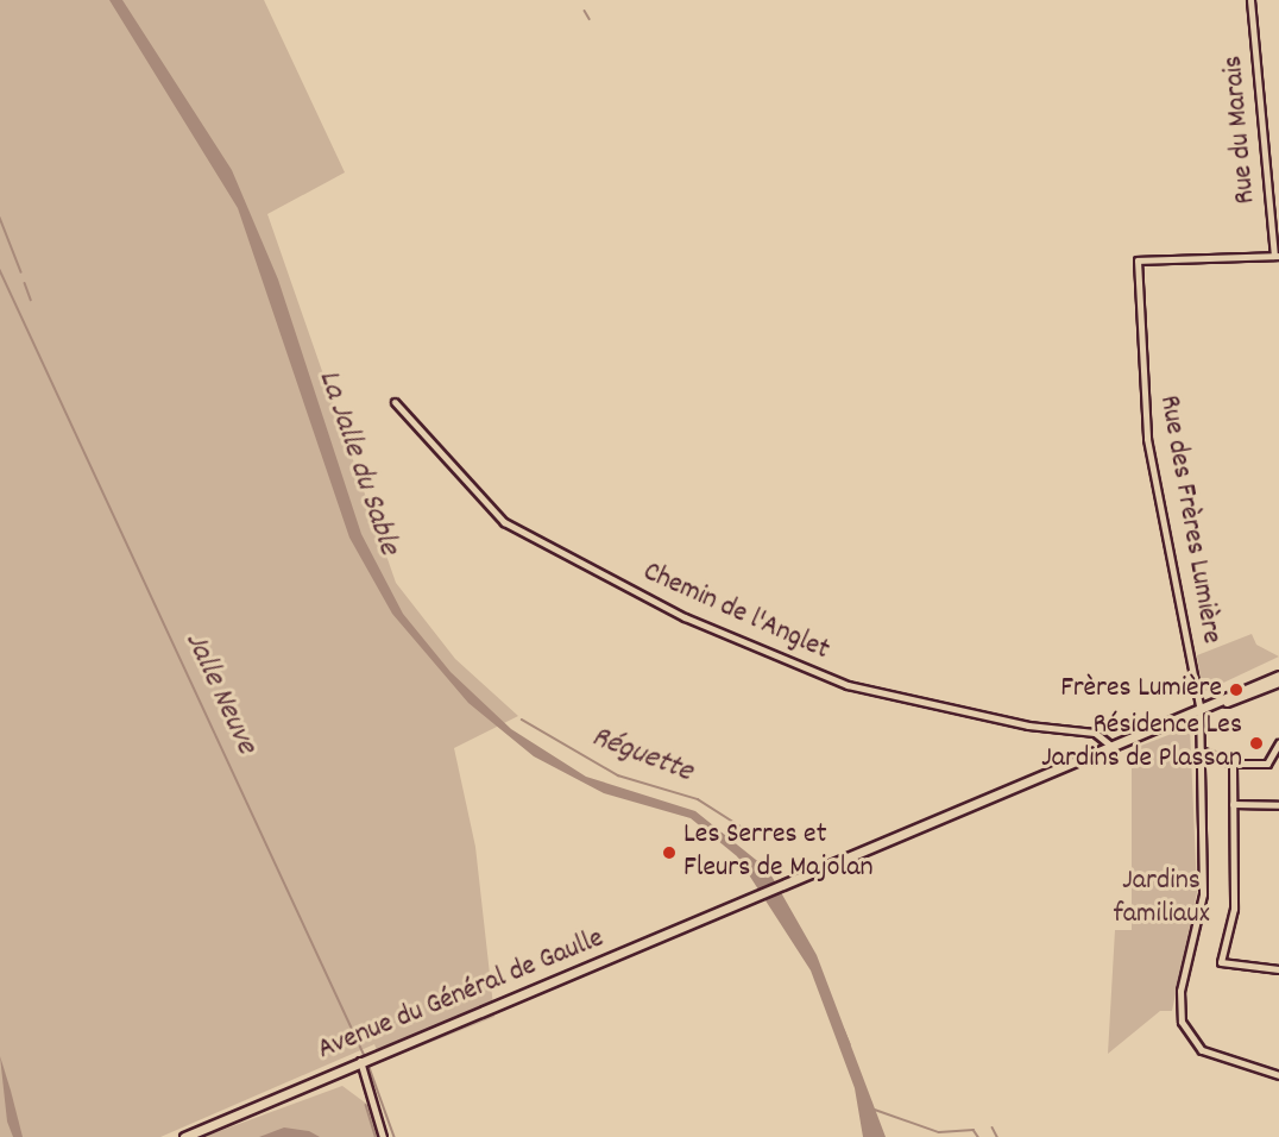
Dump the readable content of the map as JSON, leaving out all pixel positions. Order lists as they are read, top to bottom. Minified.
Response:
{"streets":{"main road":["Avenue du Général de Gaulle"],"street":["Rue du Marais","Rue des Frères Lumière","Chemin de l'Anglet"]},"crossings":[["Rue du Marais","Rue des Frères Lumière"],["Rue des Frères Lumière","Avenue du Général de Gaulle"],["Chemin de l'Anglet","Avenue du Général de Gaulle"]],"water":["La Jalle du Sable","Jalle Neuve","Réguette"],"parks":["Jardins familiaux"],"places":["Frères Lumière","Résidence Les Jardins de Plassan","Les Serres et Fleurs de Majolan"]}
